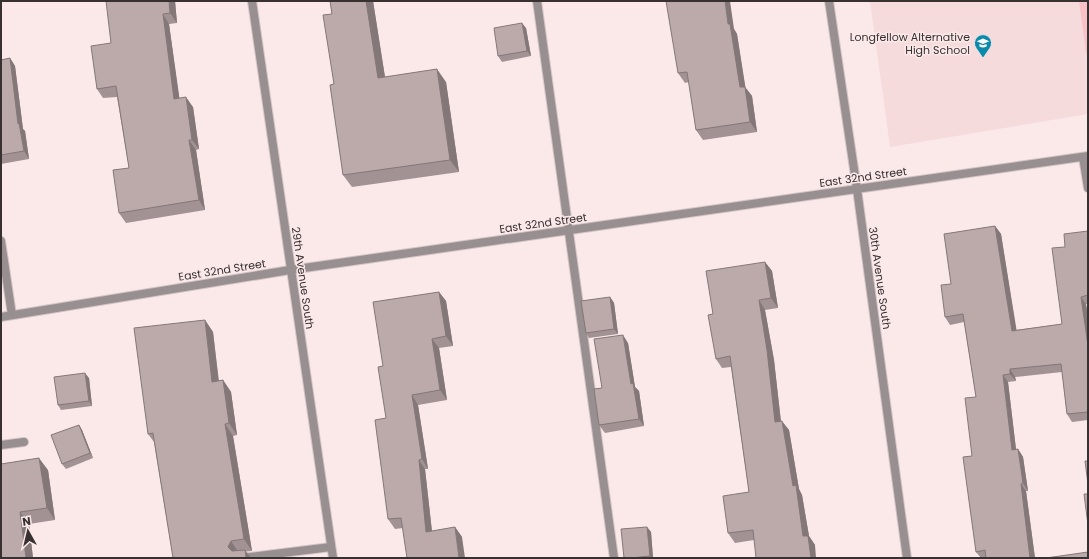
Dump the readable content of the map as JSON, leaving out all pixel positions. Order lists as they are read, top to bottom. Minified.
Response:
{"streets":{"street":["East 32nd Street","29th Avenue South","30th Avenue South"]},"crossings":[["East 32nd Street","29th Avenue South"],["East 32nd Street","30th Avenue South"]],"places":{"school or university":["Longfellow Alternative High School"]},"north":"top"}
